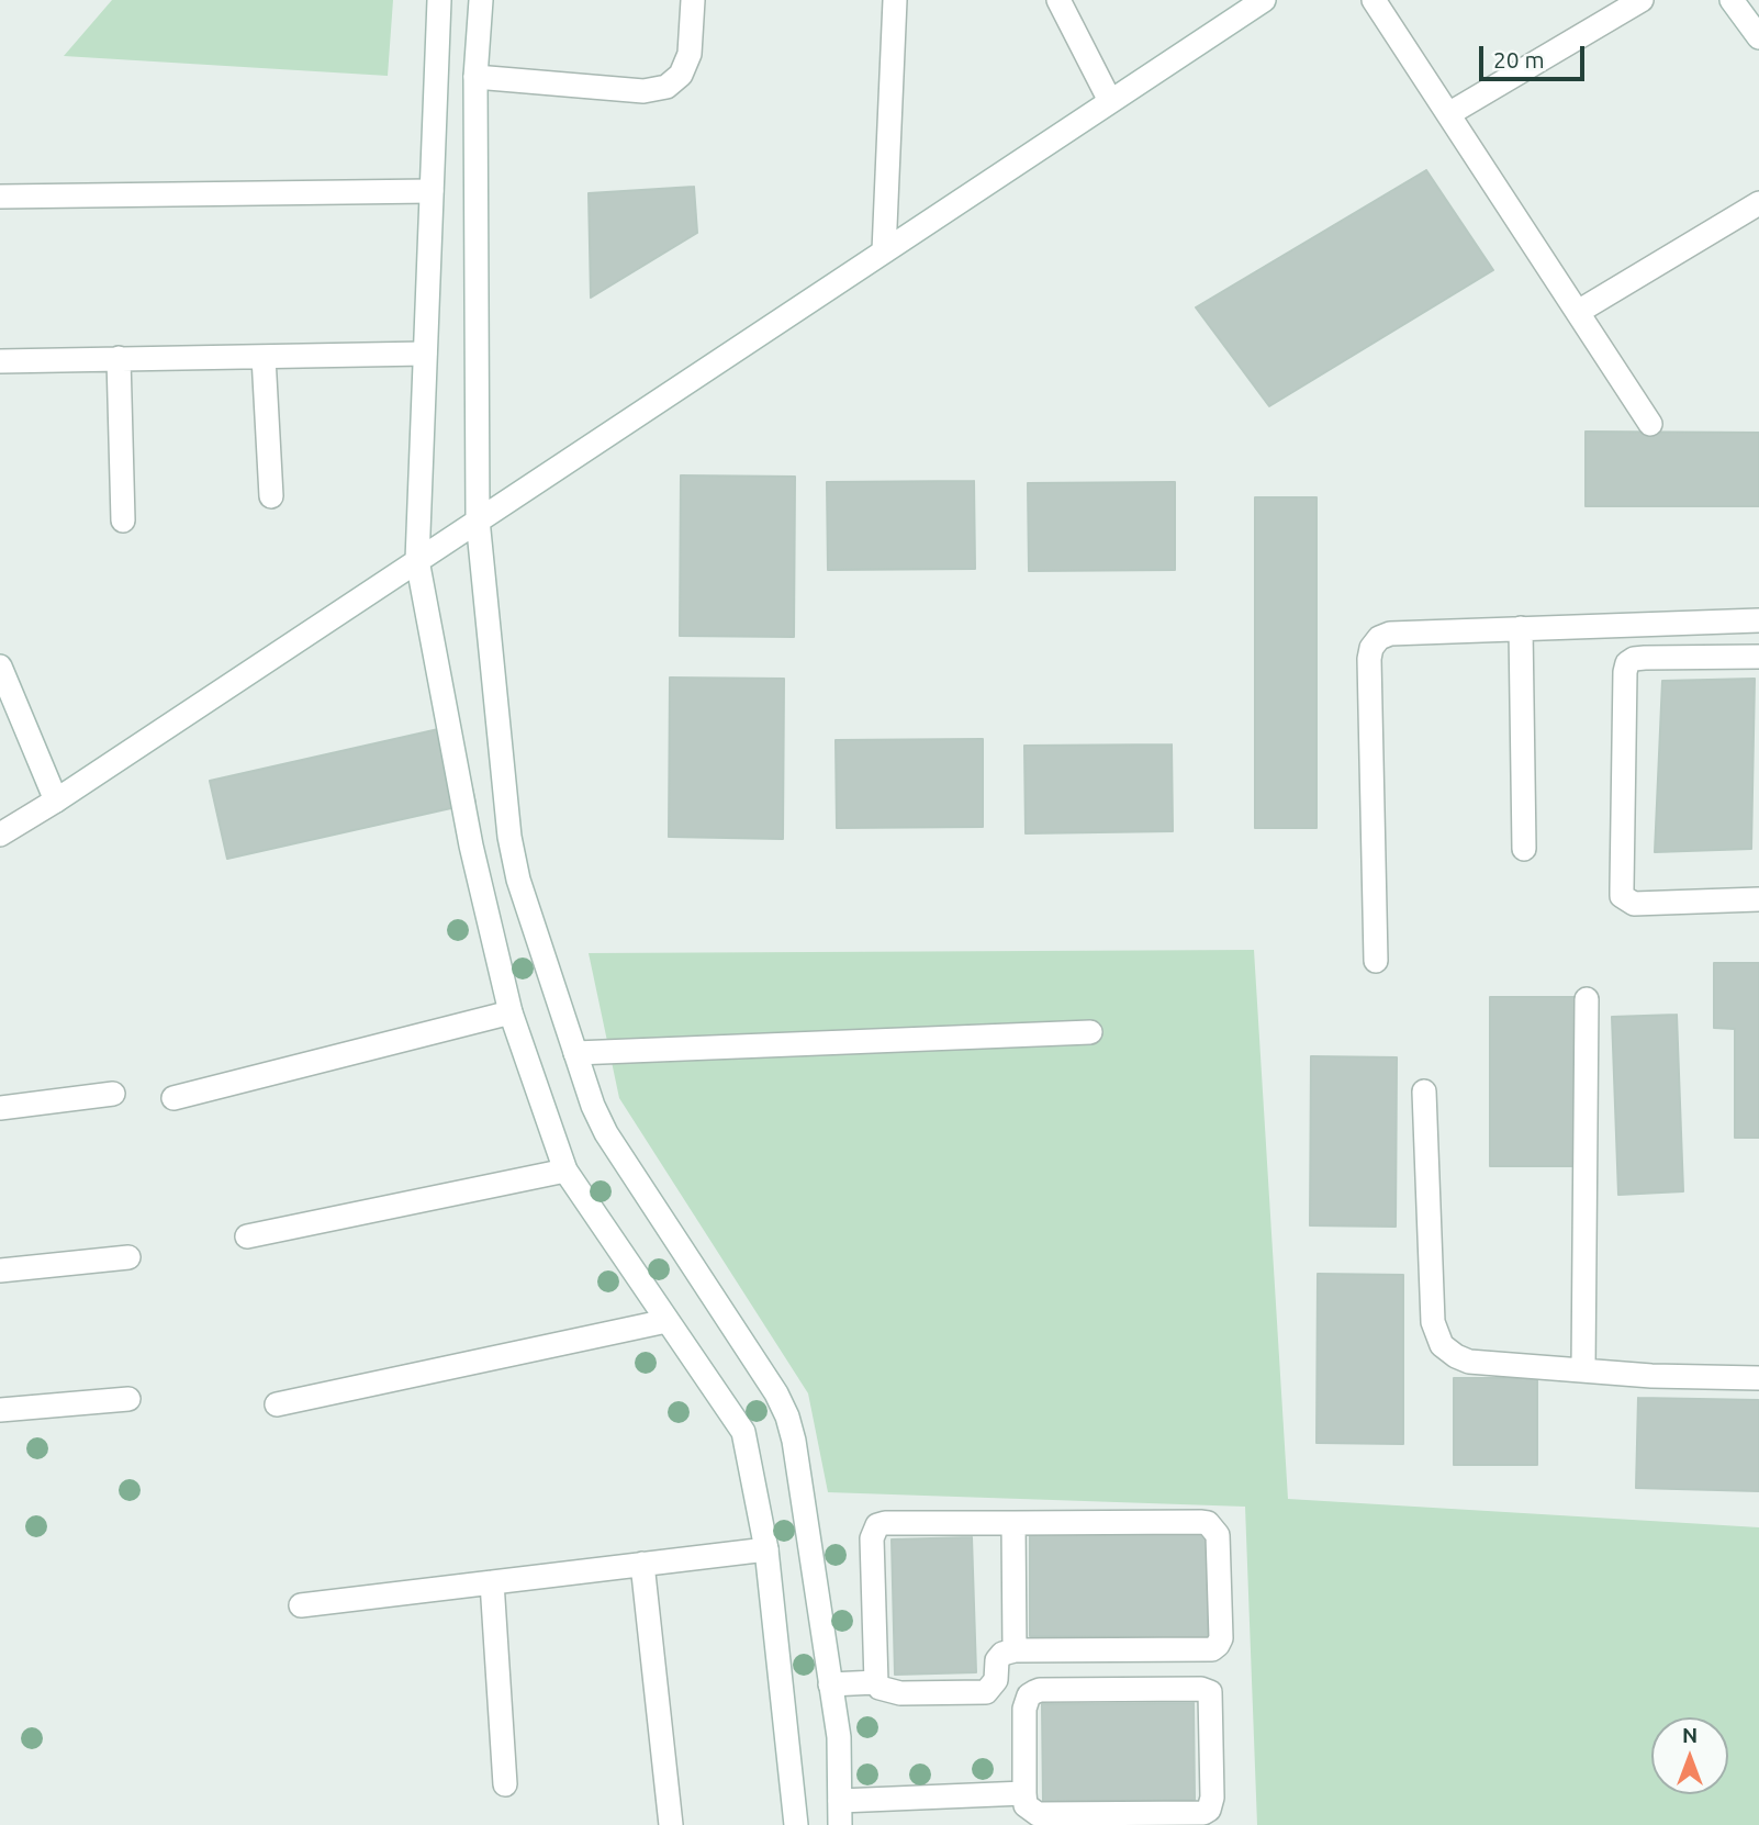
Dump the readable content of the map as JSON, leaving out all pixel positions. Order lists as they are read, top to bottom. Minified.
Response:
{"scale_bar":"20 m","north":"top"}
